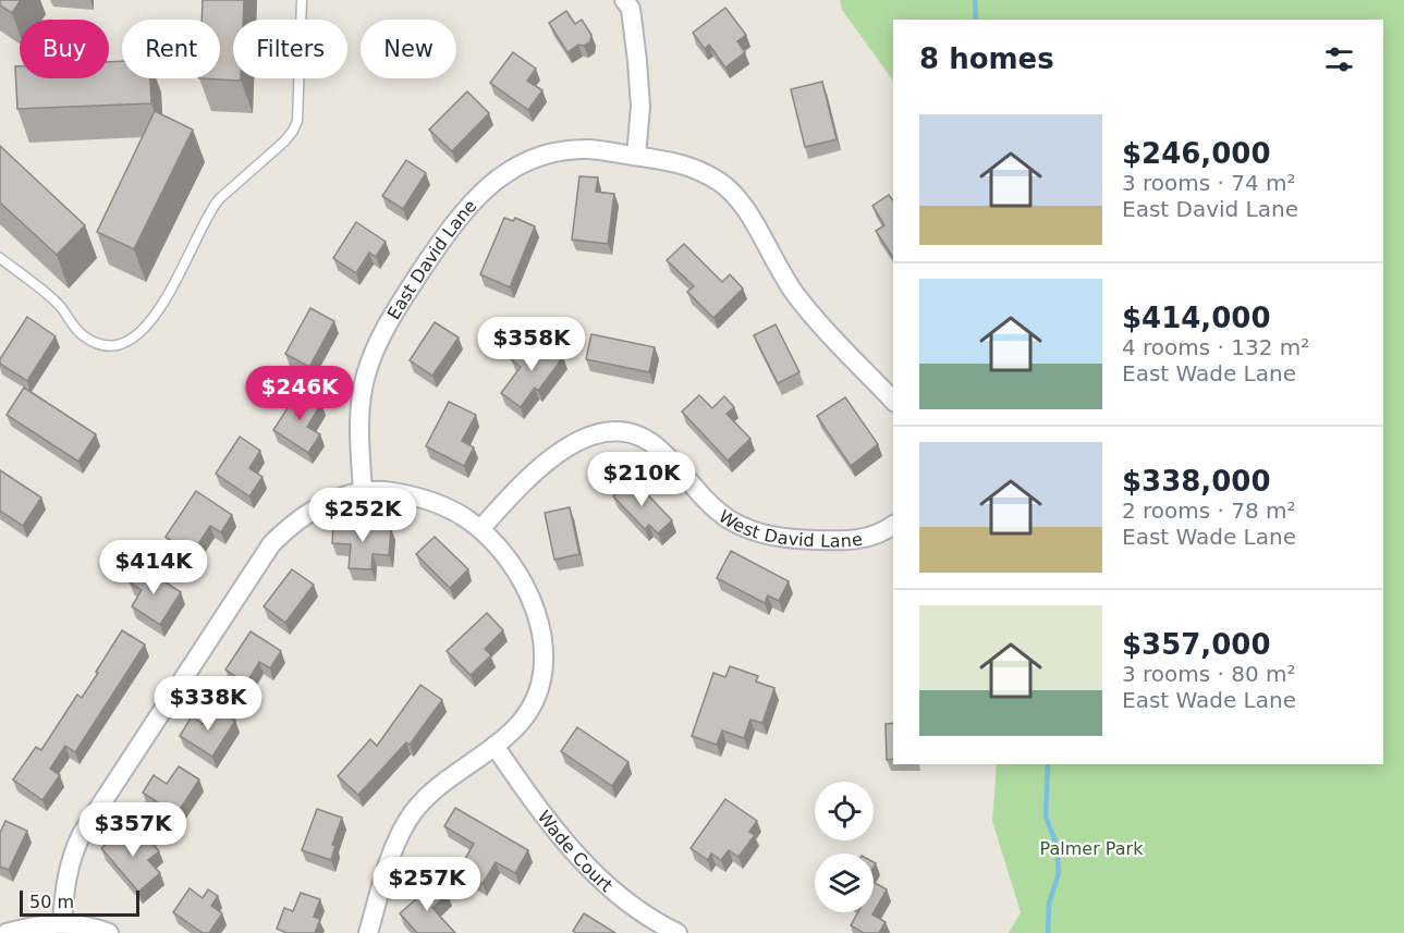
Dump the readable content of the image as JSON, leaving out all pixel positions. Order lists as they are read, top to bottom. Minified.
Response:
{"streets":{"street":["East David Lane","West David Lane","Wade Court"]},"parks":["Palmer Park"],"scale_bar":"50 m","page":{"chip":["Buy","Rent","Filters","New"],"heading":"8 homes","list":[{"name":"$246,000","note":"3 rooms · 74 m² · East David Lane"},{"name":"$414,000","note":"4 rooms · 132 m² · East Wade Lane"},{"name":"$338,000","note":"2 rooms · 78 m² · East Wade Lane"},{"name":"$357,000","note":"3 rooms · 80 m² · East Wade Lane"}],"price":["$358K","$246K","$210K","$252K","$414K","$338K","$357K","$257K"],"scale":"50 m"}}
